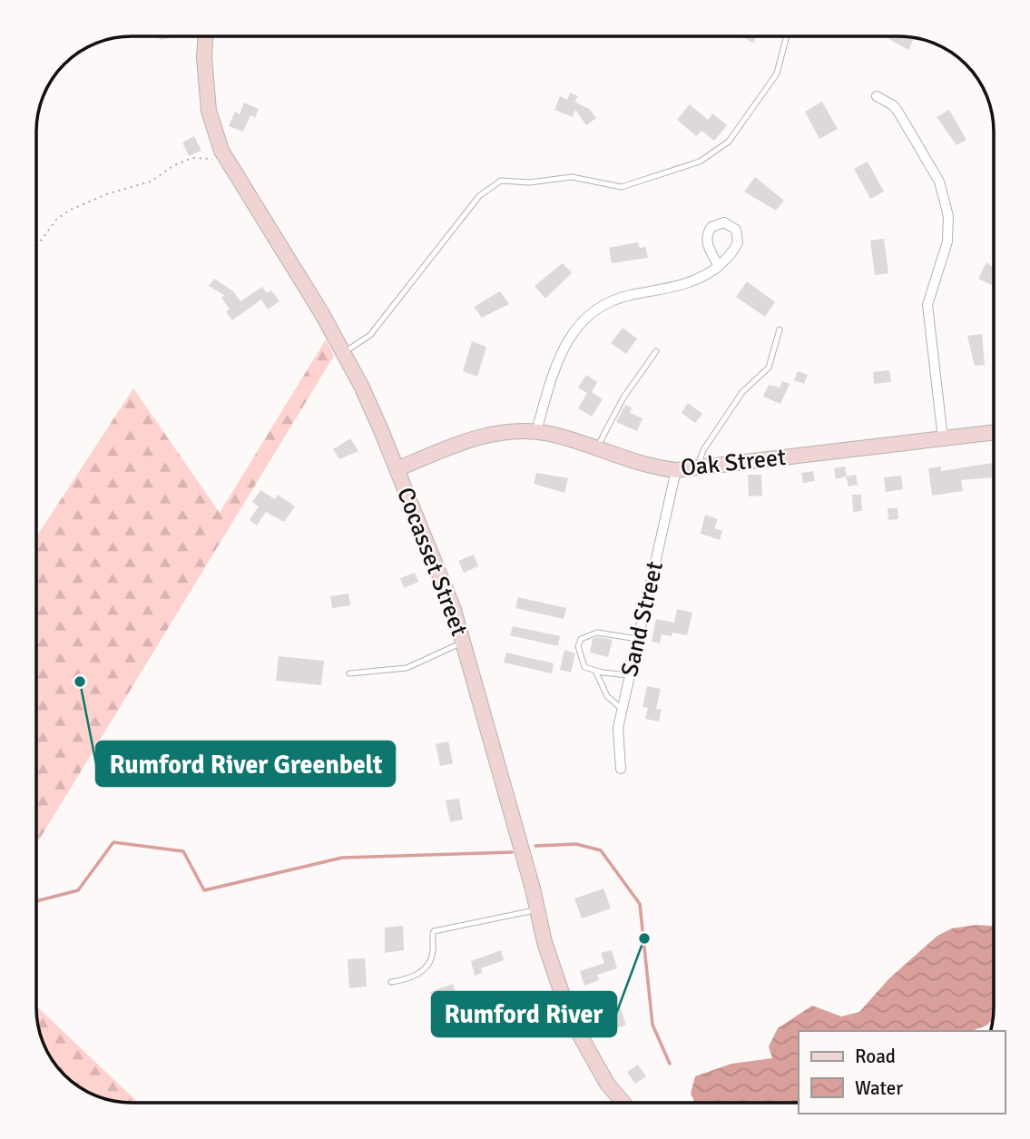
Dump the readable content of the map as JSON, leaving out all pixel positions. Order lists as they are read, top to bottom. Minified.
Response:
{"streets":{"main road":["Oak Street","Cocasset Street"],"street":["Sand Street"]},"crossings":[["Oak Street","Cocasset Street"],["Oak Street","Sand Street"]],"places":["Rumford River Greenbelt","Rumford River"],"legend":["Road","Water"]}
